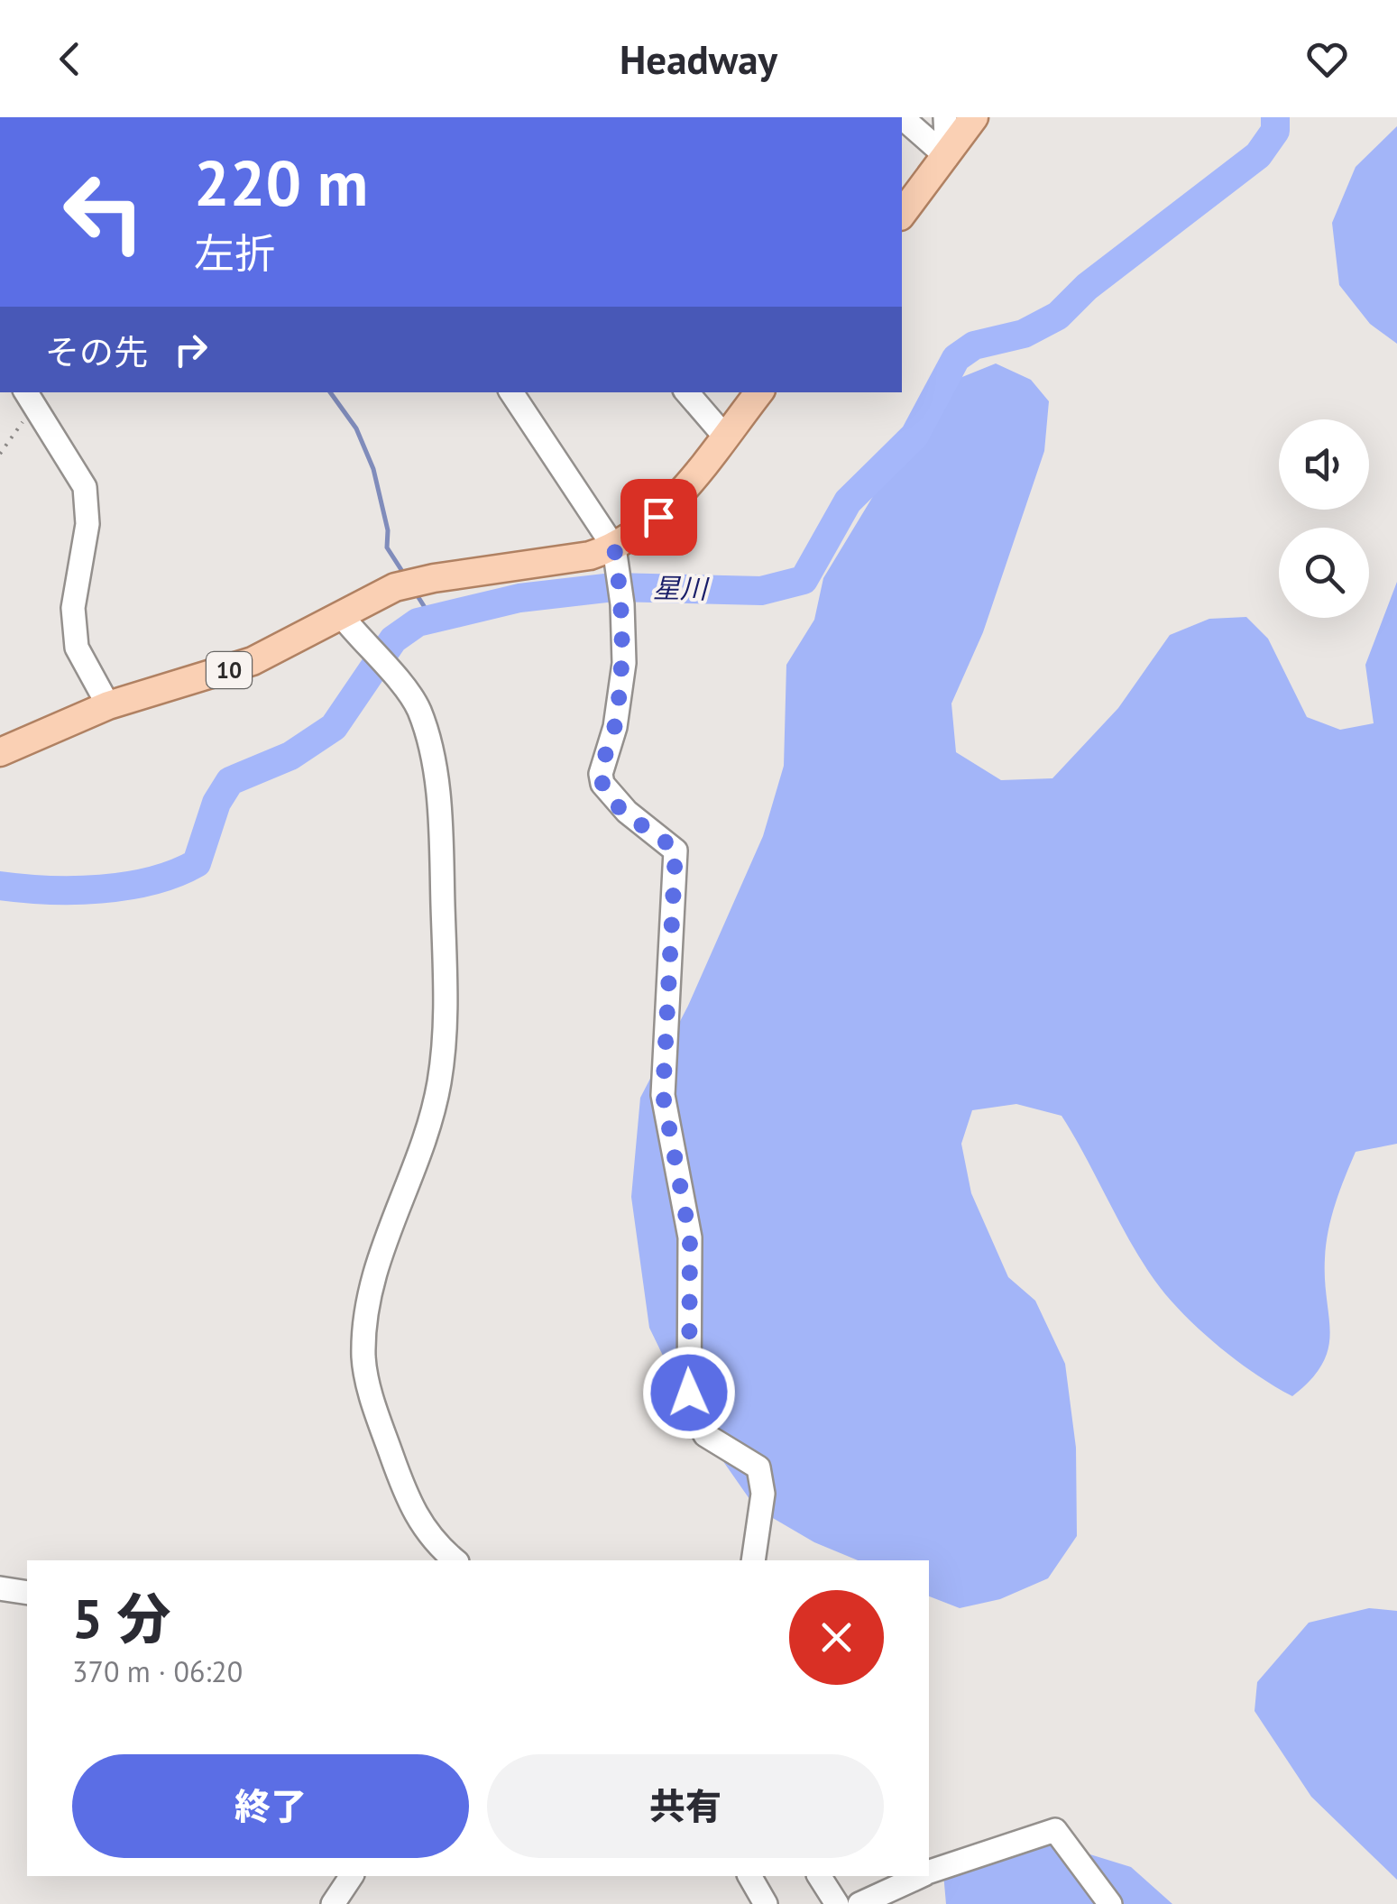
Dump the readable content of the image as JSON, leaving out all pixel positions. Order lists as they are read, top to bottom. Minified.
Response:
{"streets":{"main road":["10"]},"water":["星川"],"page":{"header":"Headway","turn":["220 m","左折"],"then":"その先","heading":["5 分","370 m · 06:20"],"buttons":["終了","共有"]}}
